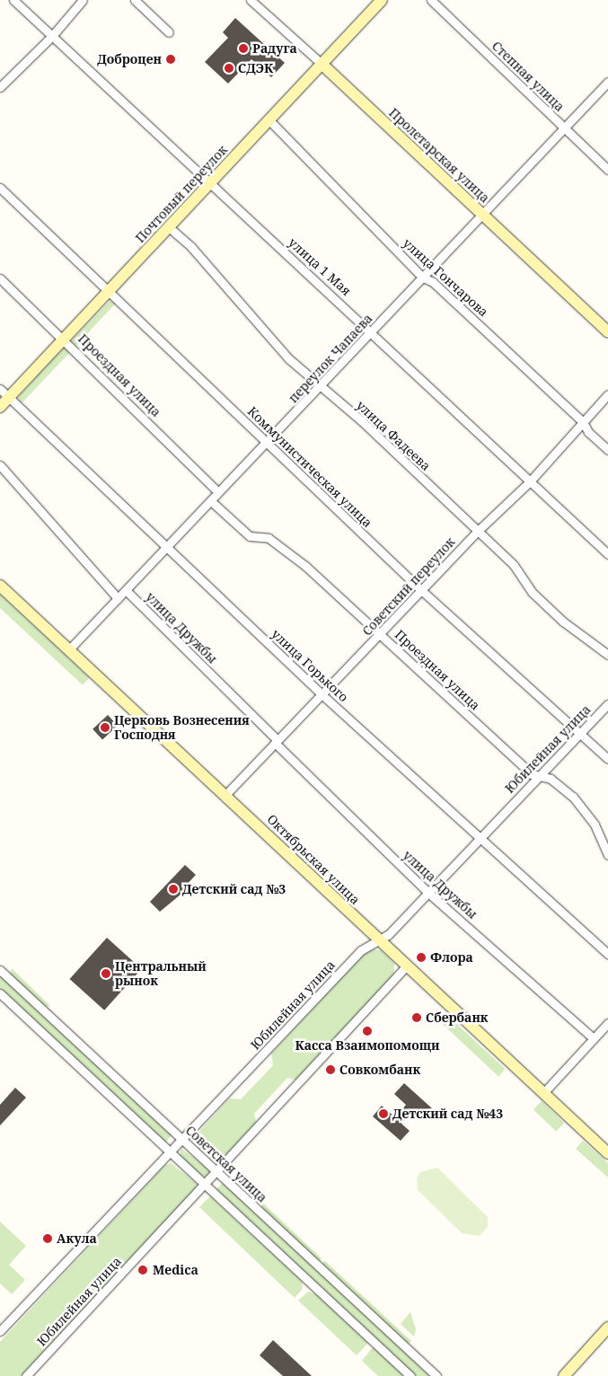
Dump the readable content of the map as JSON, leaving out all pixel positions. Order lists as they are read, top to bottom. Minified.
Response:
{"streets":{"main road":["Пролетарская улица","Почтовый переулок","Октябрьская улица"],"street":["Степная улица","улица 1 Мая","улица Гончарова","переулок Чапаева","Проездная улица","улица Фадеева","Коммунистическая улица","Советский переулок","улица Дружбы","улица Горького","Юбилейная улица","Советская улица"]},"crossings":[["Степная улица","переулок Чапаева"],["Пролетарская улица","Почтовый переулок"],["Пролетарская улица","переулок Чапаева"],["Почтовый переулок","улица 1 Мая"],["Почтовый переулок","улица Гончарова"],["Почтовый переулок","Проездная улица"],["Почтовый переулок","улица Фадеева"],["Почтовый переулок","Коммунистическая улица"],["Почтовый переулок","улица Горького"],["улица 1 Мая","переулок Чапаева"],["улица 1 Мая","Советский переулок"],["улица Гончарова","переулок Чапаева"],["улица Гончарова","Советский переулок"],["переулок Чапаева","Проездная улица"],["переулок Чапаева","улица Фадеева"],["переулок Чапаева","Коммунистическая улица"],["переулок Чапаева","улица Дружбы"],["переулок Чапаева","улица Горького"],["переулок Чапаева","Октябрьская улица"],["Проездная улица","Советский переулок"],["Проездная улица","Юбилейная улица"],["улица Фадеева","Советский переулок"],["Коммунистическая улица","Советский переулок"],["Коммунистическая улица","Юбилейная улица"],["Советский переулок","улица Дружбы"],["Советский переулок","улица Горького"],["Советский переулок","Октябрьская улица"],["улица Дружбы","Юбилейная улица"],["улица Горького","Юбилейная улица"],["Юбилейная улица","Октябрьская улица"],["Юбилейная улица","Советская улица"]],"places":["Радуга","Доброцен","СДЭК","Церковь Вознесения Господня","Детский сад №3","Флора","Центральный рынок","Сбербанк","Касса Взаимопомощи","Совкомбанк","Детский сад №43","Акула","Mеdica"]}
